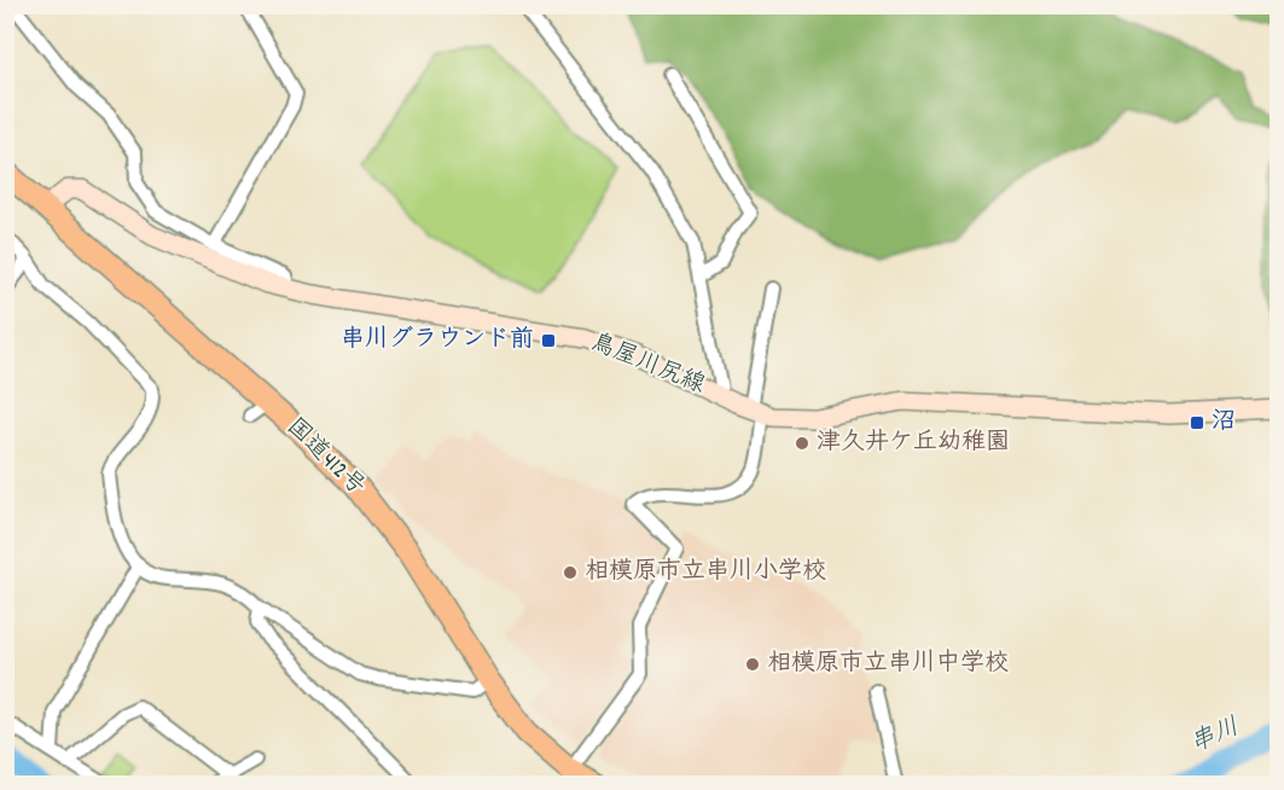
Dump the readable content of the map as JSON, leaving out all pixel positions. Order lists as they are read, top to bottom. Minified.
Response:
{"streets":{"highway":["国道412号"],"main road":["鳥屋川尻線"]},"crossings":[["鳥屋川尻線","国道412号"]],"water":["串川"],"places":{"transit":["串川グラウンド前","沼"],"other":["津久井ケ丘幼稚園","相模原市立串川小学校","相模原市立串川中学校"]}}
